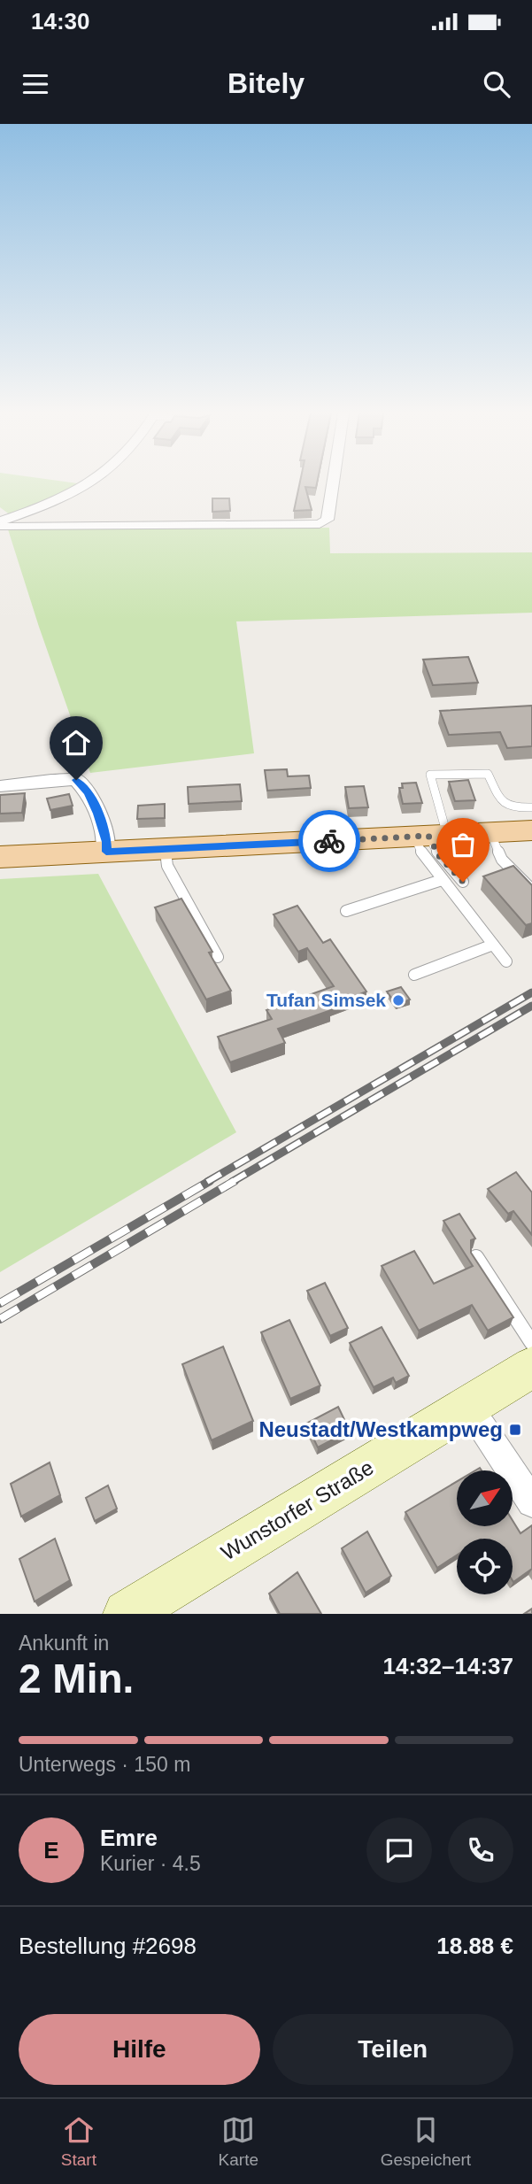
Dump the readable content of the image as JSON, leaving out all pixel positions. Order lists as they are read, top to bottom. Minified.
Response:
{"streets":{"street":["Wunstorfer Straße"]},"places":{"other":["Tufan Simsek"],"transit":["Neustadt/Westkampweg"]},"north":"top right","page":{"status":"14:30","header":"Bitely","heading":["2 Min.","Ankunft in","14:32–14:37"],"panel":["Emre","Kurier · 4.5","Bestellung #2698","18.88 €"],"bar":"Unterwegs · 150 m","round":"E","buttons":["Hilfe","Teilen"],"tabs":["Start","Karte","Gespeichert"]}}
